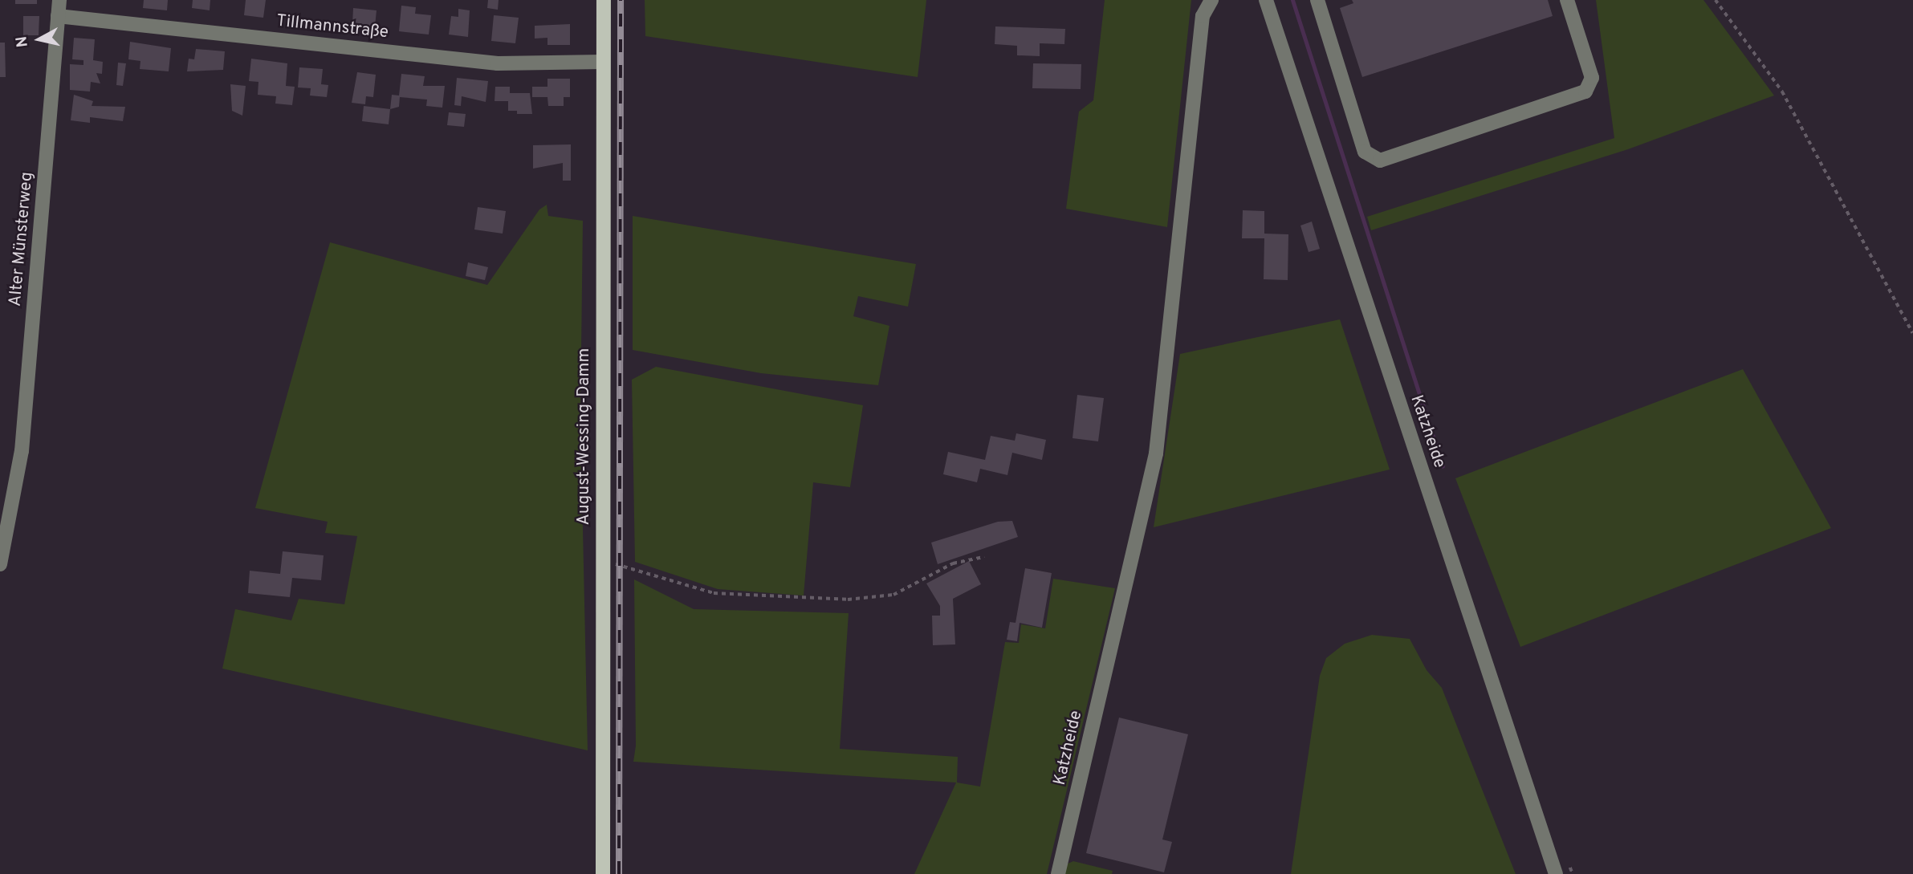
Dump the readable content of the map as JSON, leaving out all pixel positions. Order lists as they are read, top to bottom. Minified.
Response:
{"streets":{"main road":["August-Wessing-Damm"],"street":["Tillmannstraße","Alter Münsterweg","Katzheide"]},"crossings":[["Tillmannstraße","Alter Münsterweg"],["Tillmannstraße","August-Wessing-Damm"]],"north":"left"}
